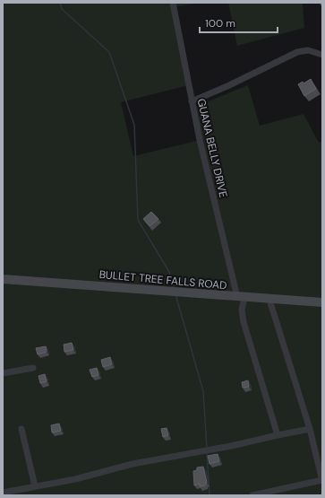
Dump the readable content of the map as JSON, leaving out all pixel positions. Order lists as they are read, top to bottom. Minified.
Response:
{"streets":{"main road":["BULLET TREE FALLS ROAD"],"street":["GUANA BELLY DRIVE"]},"crossings":[["GUANA BELLY DRIVE","BULLET TREE FALLS ROAD"]],"scale_bar":"100 m"}
